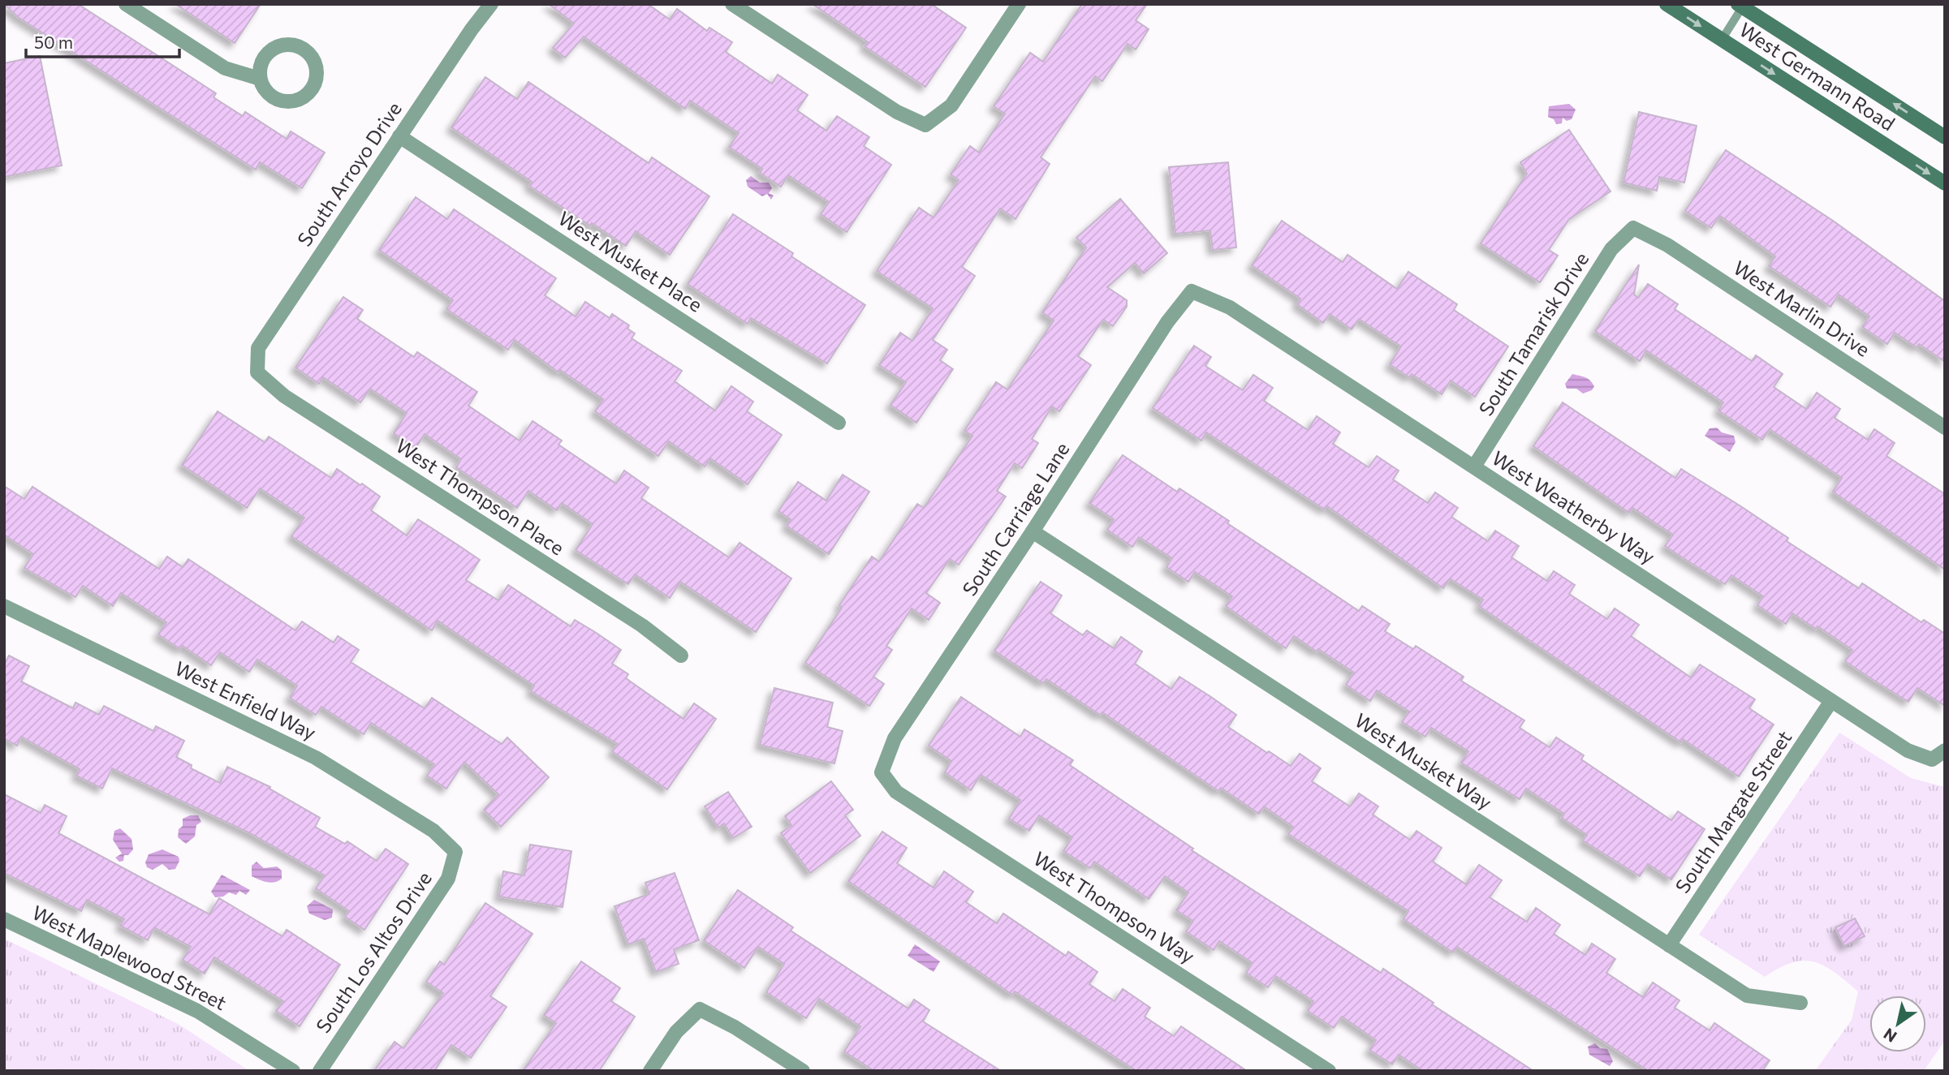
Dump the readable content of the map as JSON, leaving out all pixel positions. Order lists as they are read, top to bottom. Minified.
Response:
{"streets":{"main road":["West Germann Road"],"street":["South Arroyo Drive","West Musket Place","West Marlin Drive","South Tamarisk Drive","West Thompson Place","West Weatherby Way","South Carriage Lane","West Enfield Way","West Musket Way","South Margate Street","West Thompson Way","South Los Altos Drive","West Maplewood Street"]},"crossings":[["South Arroyo Drive","West Musket Place"],["South Arroyo Drive","West Thompson Place"],["West Marlin Drive","South Tamarisk Drive"],["South Tamarisk Drive","West Weatherby Way"],["West Weatherby Way","South Carriage Lane"],["West Weatherby Way","South Margate Street"],["South Carriage Lane","West Musket Way"],["South Carriage Lane","West Thompson Way"],["West Enfield Way","South Los Altos Drive"],["West Musket Way","South Margate Street"]],"scale_bar":"50 m","north":"bottom left"}
